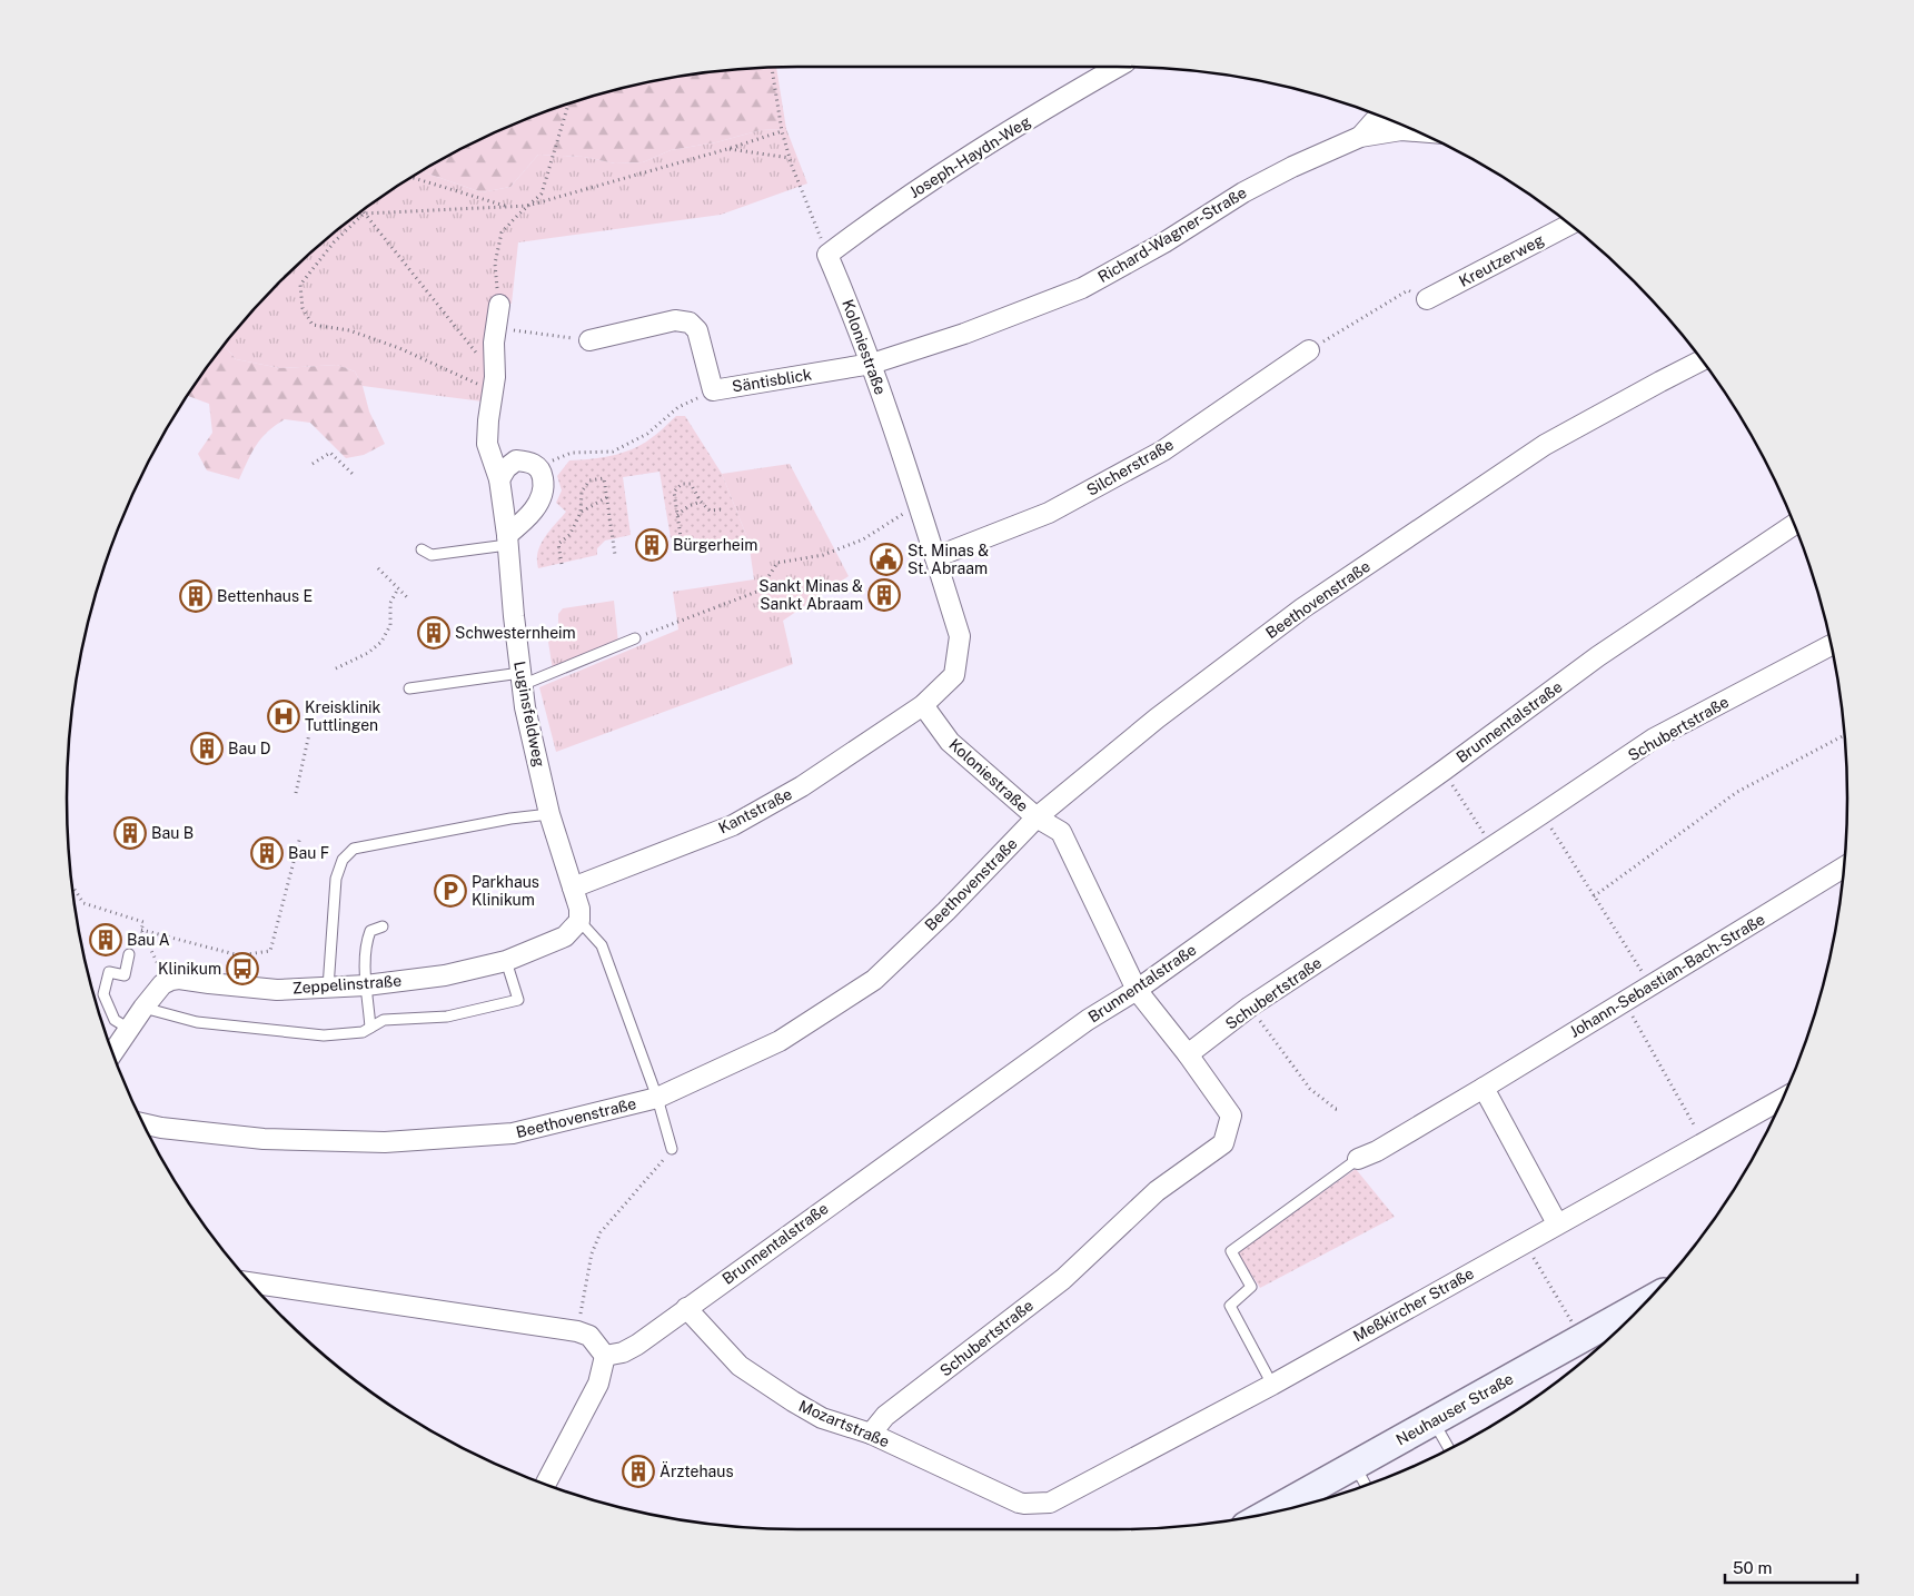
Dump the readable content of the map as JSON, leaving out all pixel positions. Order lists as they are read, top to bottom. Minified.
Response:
{"streets":{"street":["Joseph-Haydn-Weg","Richard-Wagner-Straße","Kreutzerweg","Koloniestraße","Säntisblick","Silcherstraße","Beethovenstraße","Luginsfeldweg","Brunnentalstraße","Schubertstraße","Kantstraße","Johann-Sebastian-Bach-Straße","Zeppelinstraße","Meßkircher Straße","Neuhauser Straße","Mozartstraße"]},"crossings":[["Joseph-Haydn-Weg","Koloniestraße"],["Richard-Wagner-Straße","Koloniestraße"],["Richard-Wagner-Straße","Säntisblick"],["Koloniestraße","Säntisblick"],["Koloniestraße","Silcherstraße"],["Koloniestraße","Beethovenstraße"],["Koloniestraße","Brunnentalstraße"],["Koloniestraße","Schubertstraße"],["Koloniestraße","Kantstraße"],["Luginsfeldweg","Kantstraße"],["Brunnentalstraße","Mozartstraße"],["Schubertstraße","Mozartstraße"],["Meßkircher Straße","Mozartstraße"]],"places":{"building":["Bürgerheim","Sankt Minas & Sankt Abraam","Bettenhaus E","Schwesternheim","Bau D","Bau B","Bau F","Bau A","Ärztehaus"],"public building":["St. Minas & St. Abraam"],"hospital":["Kreisklinik Tuttlingen"],"parking":["Parkhaus Klinikum"],"bus stop":["Klinikum"]},"scale_bar":"50 m"}
